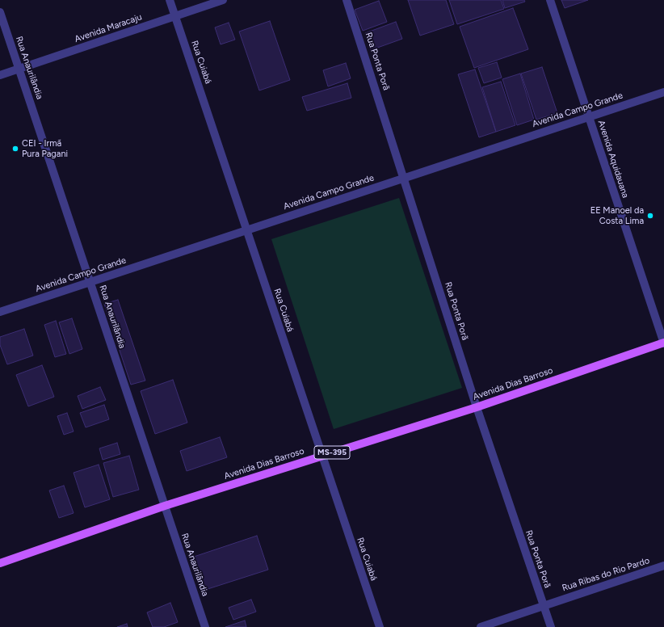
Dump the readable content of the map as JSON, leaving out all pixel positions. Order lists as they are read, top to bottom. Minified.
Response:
{"streets":{"main road":["Avenida Dias Barroso","MS-395"],"street":["Avenida Maracaju","Rua Ponta Porã","Rua Cuiabá","Rua Anaurilândia","Avenida Campo Grande","Avenida Aquidauana","Rua Ribas do Rio Pardo"]},"crossings":[["Avenida Maracaju","Rua Cuiabá"],["Avenida Maracaju","Rua Anaurilândia"],["Rua Ponta Porã","Avenida Campo Grande"],["Rua Ponta Porã","Avenida Dias Barroso"],["Rua Ponta Porã","Rua Ribas do Rio Pardo"],["Rua Cuiabá","Avenida Campo Grande"],["Rua Cuiabá","Avenida Dias Barroso"],["Rua Anaurilândia","Avenida Campo Grande"],["Rua Anaurilândia","Avenida Dias Barroso"],["Avenida Campo Grande","Avenida Aquidauana"],["Avenida Aquidauana","Avenida Dias Barroso"]],"places":["CEI - Irmã Pura Pagani","EE Manoel da Costa Lima"]}
